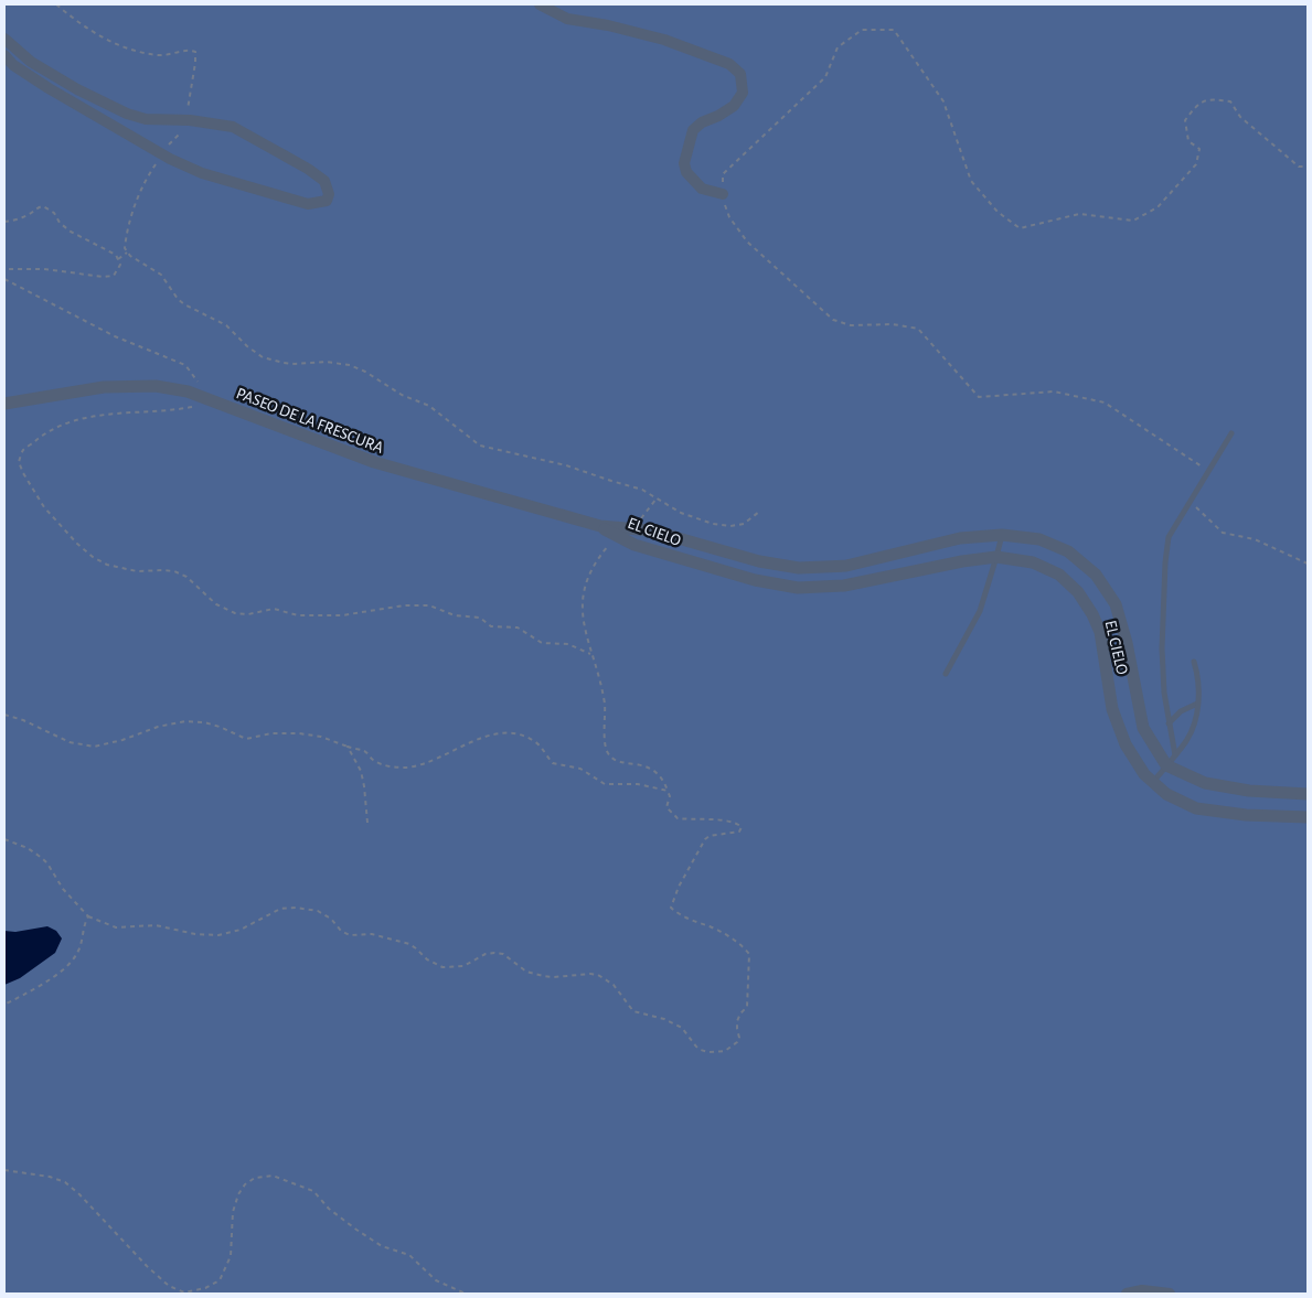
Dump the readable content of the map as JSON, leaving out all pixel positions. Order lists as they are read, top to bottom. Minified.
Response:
{"streets":{"street":["PASEO DE LA FRESCURA","EL CIELO"]},"crossings":[["PASEO DE LA FRESCURA","EL CIELO"]]}
